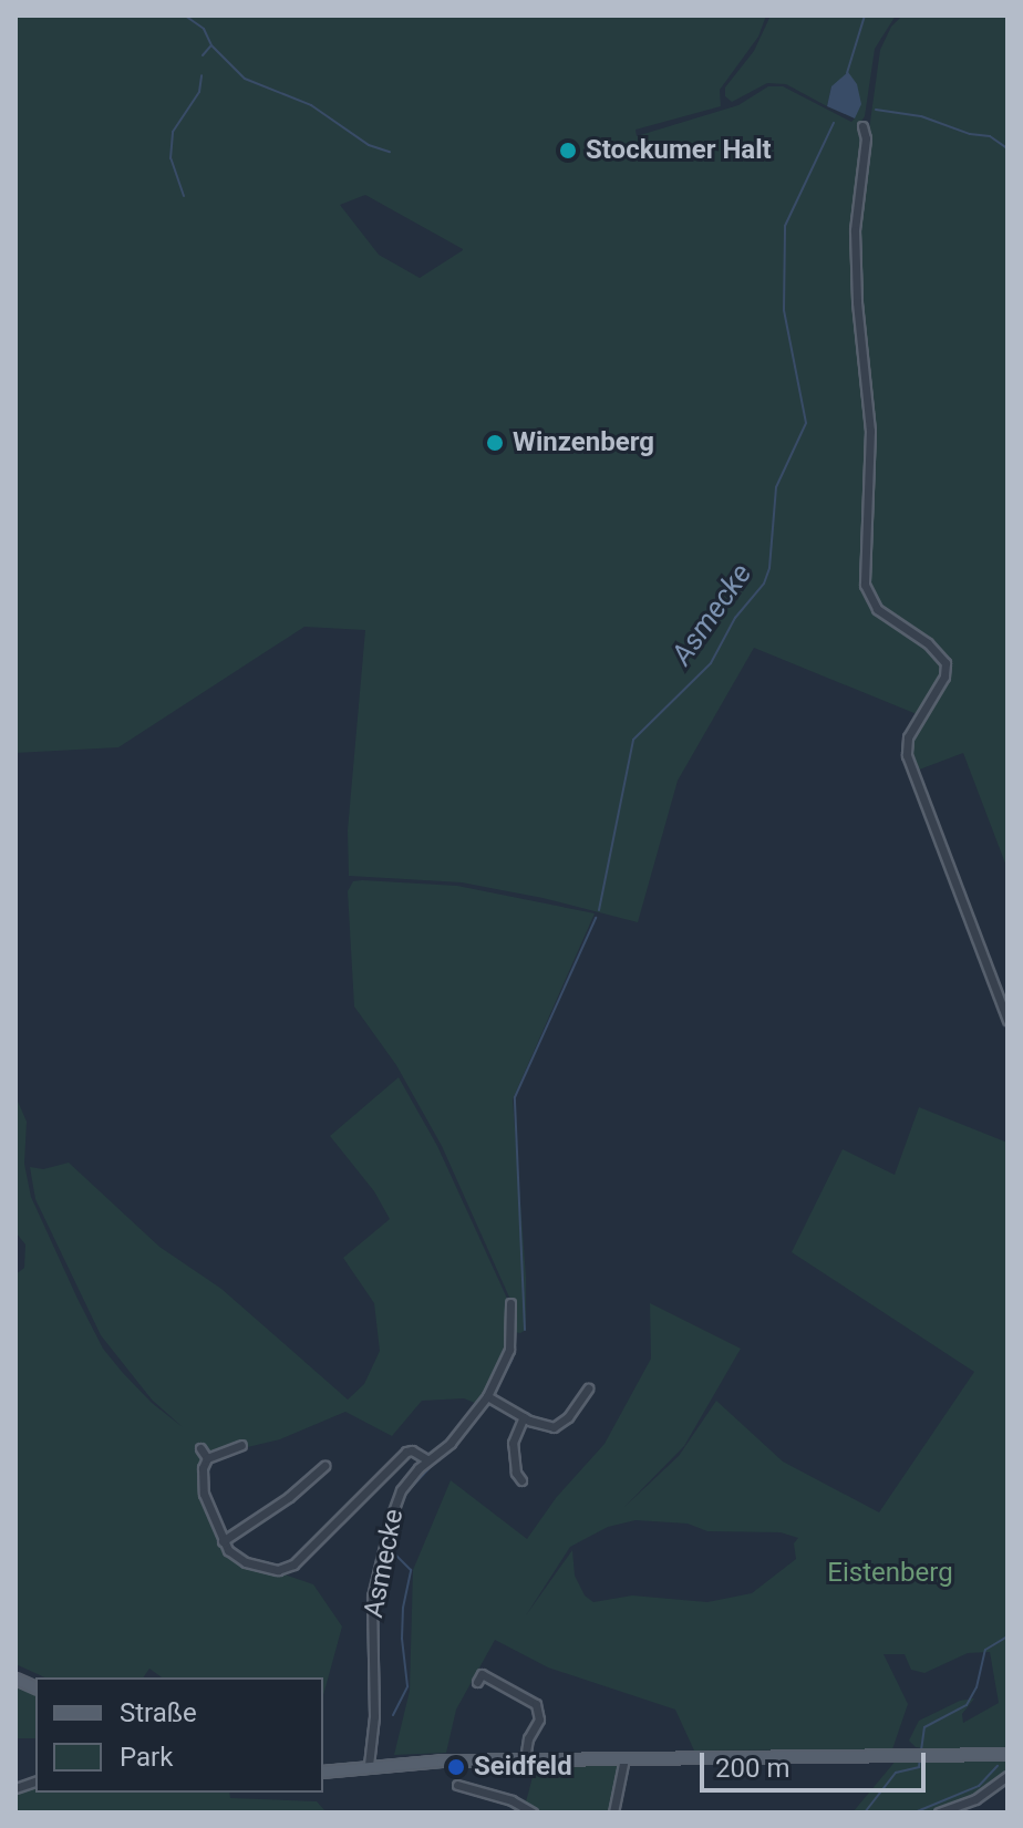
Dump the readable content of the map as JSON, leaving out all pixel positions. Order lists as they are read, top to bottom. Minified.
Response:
{"streets":{"street":["Asmecke"]},"water":["Asmecke"],"parks":["Eistenberg"],"places":["Stockumer Halt","Winzenberg","Seidfeld"],"legend":["Straße","Park"],"scale_bar":"200 m"}
